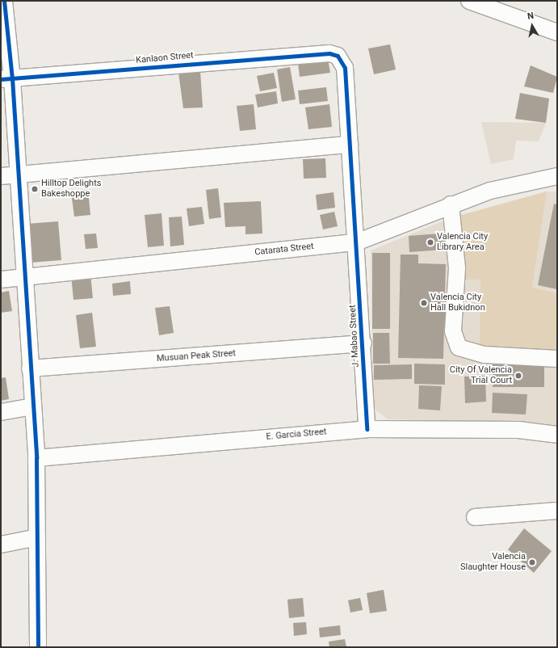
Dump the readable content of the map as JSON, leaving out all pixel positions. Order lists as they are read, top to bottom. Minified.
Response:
{"streets":{"street":["Kanlaon Street","Catarata Street","J. Mabao Street","Musuan Peak Street","E. Garcia Street"]},"crossings":[["Kanlaon Street","J. Mabao Street"],["Catarata Street","J. Mabao Street"],["J. Mabao Street","Musuan Peak Street"],["J. Mabao Street","E. Garcia Street"]],"places":["Hilltop Delights Bakeshoppe","Valencia City Library Area","Valencia City Hall Bukidnon","City Of Valencia Trial Court","Valencia Slaughter House"],"north":"top"}
